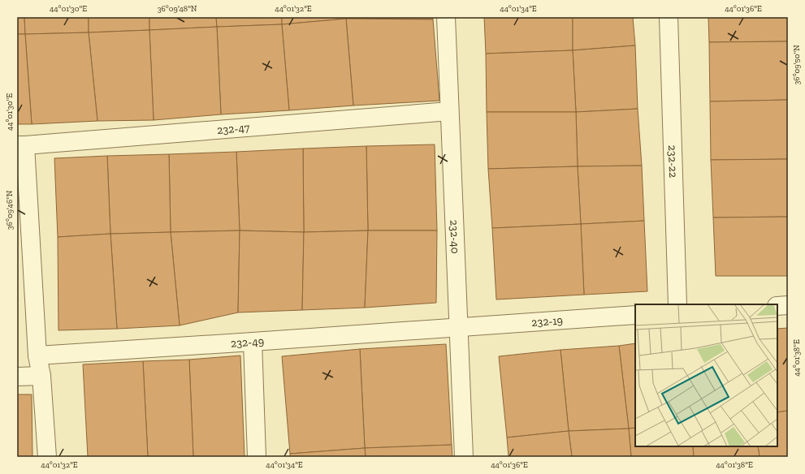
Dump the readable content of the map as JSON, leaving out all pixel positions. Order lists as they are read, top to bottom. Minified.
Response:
{"streets":{"street":["232-47","232-22","232-40","232-19","232-49"]},"crossings":[["232-47","232-40"],["232-40","232-19"],["232-40","232-49"],["232-19","232-49"]],"coordinates":["44°01'30\"E","36°09'48\"N","44°01'32\"E","44°01'34\"E","44°01'36\"E","36°09'50\"N","36°09'46\"N","44°01'38\"E"]}
